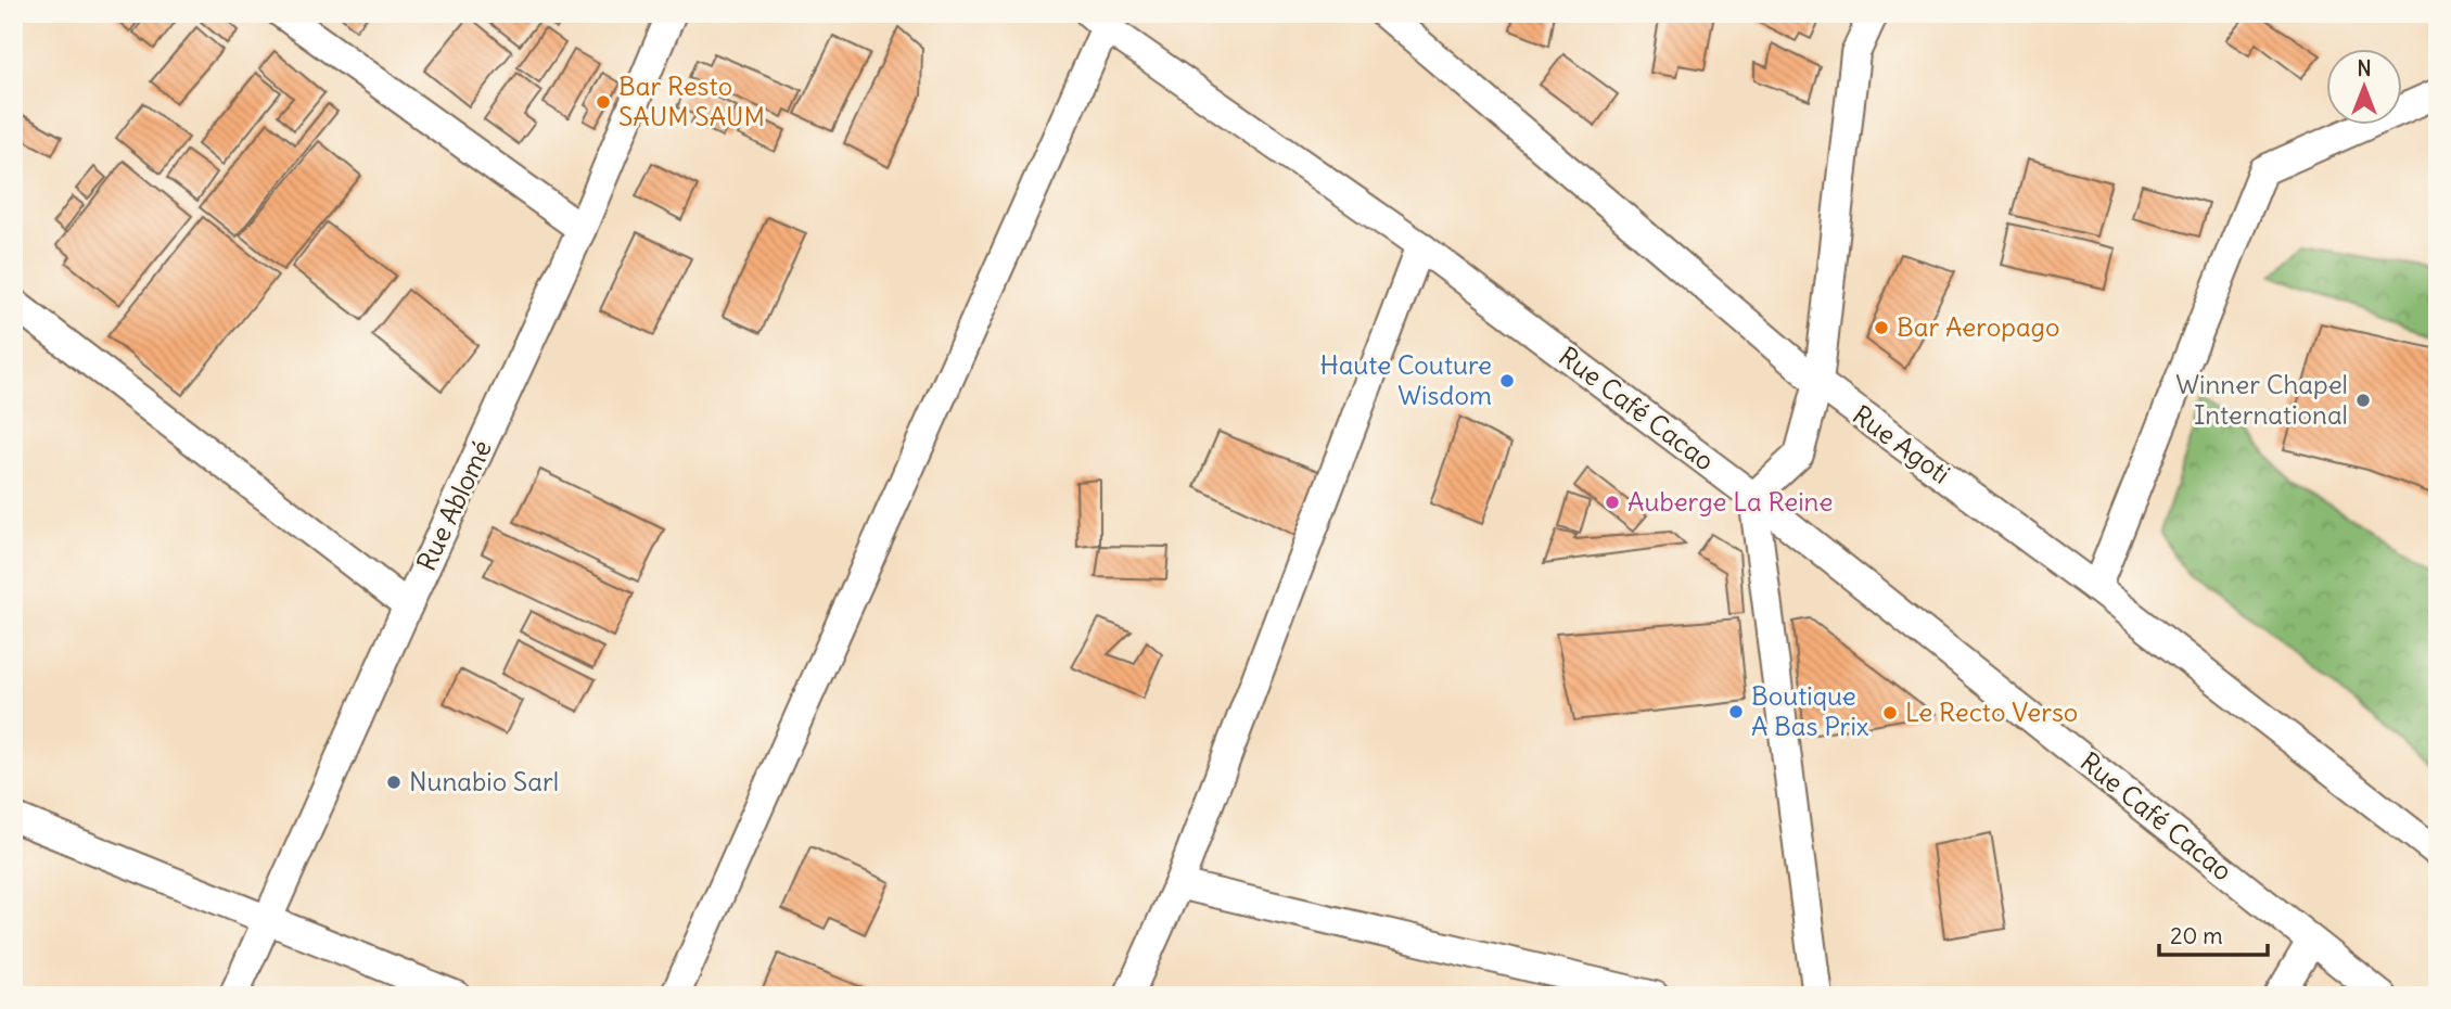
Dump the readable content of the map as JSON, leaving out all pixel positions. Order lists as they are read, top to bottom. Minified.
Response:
{"streets":{"street":["Rue Café Cacao","Rue Agoti","Rue Ablomé"]},"places":["Bar Resto SAUM SAUM","Bar Aeropago","Haute Couture Wisdom","Winner Chapel International","Auberge La Reine","Boutique A Bas Prix","Le Recto Verso","Nunabio Sarl"],"scale_bar":"20 m","north":"top"}
